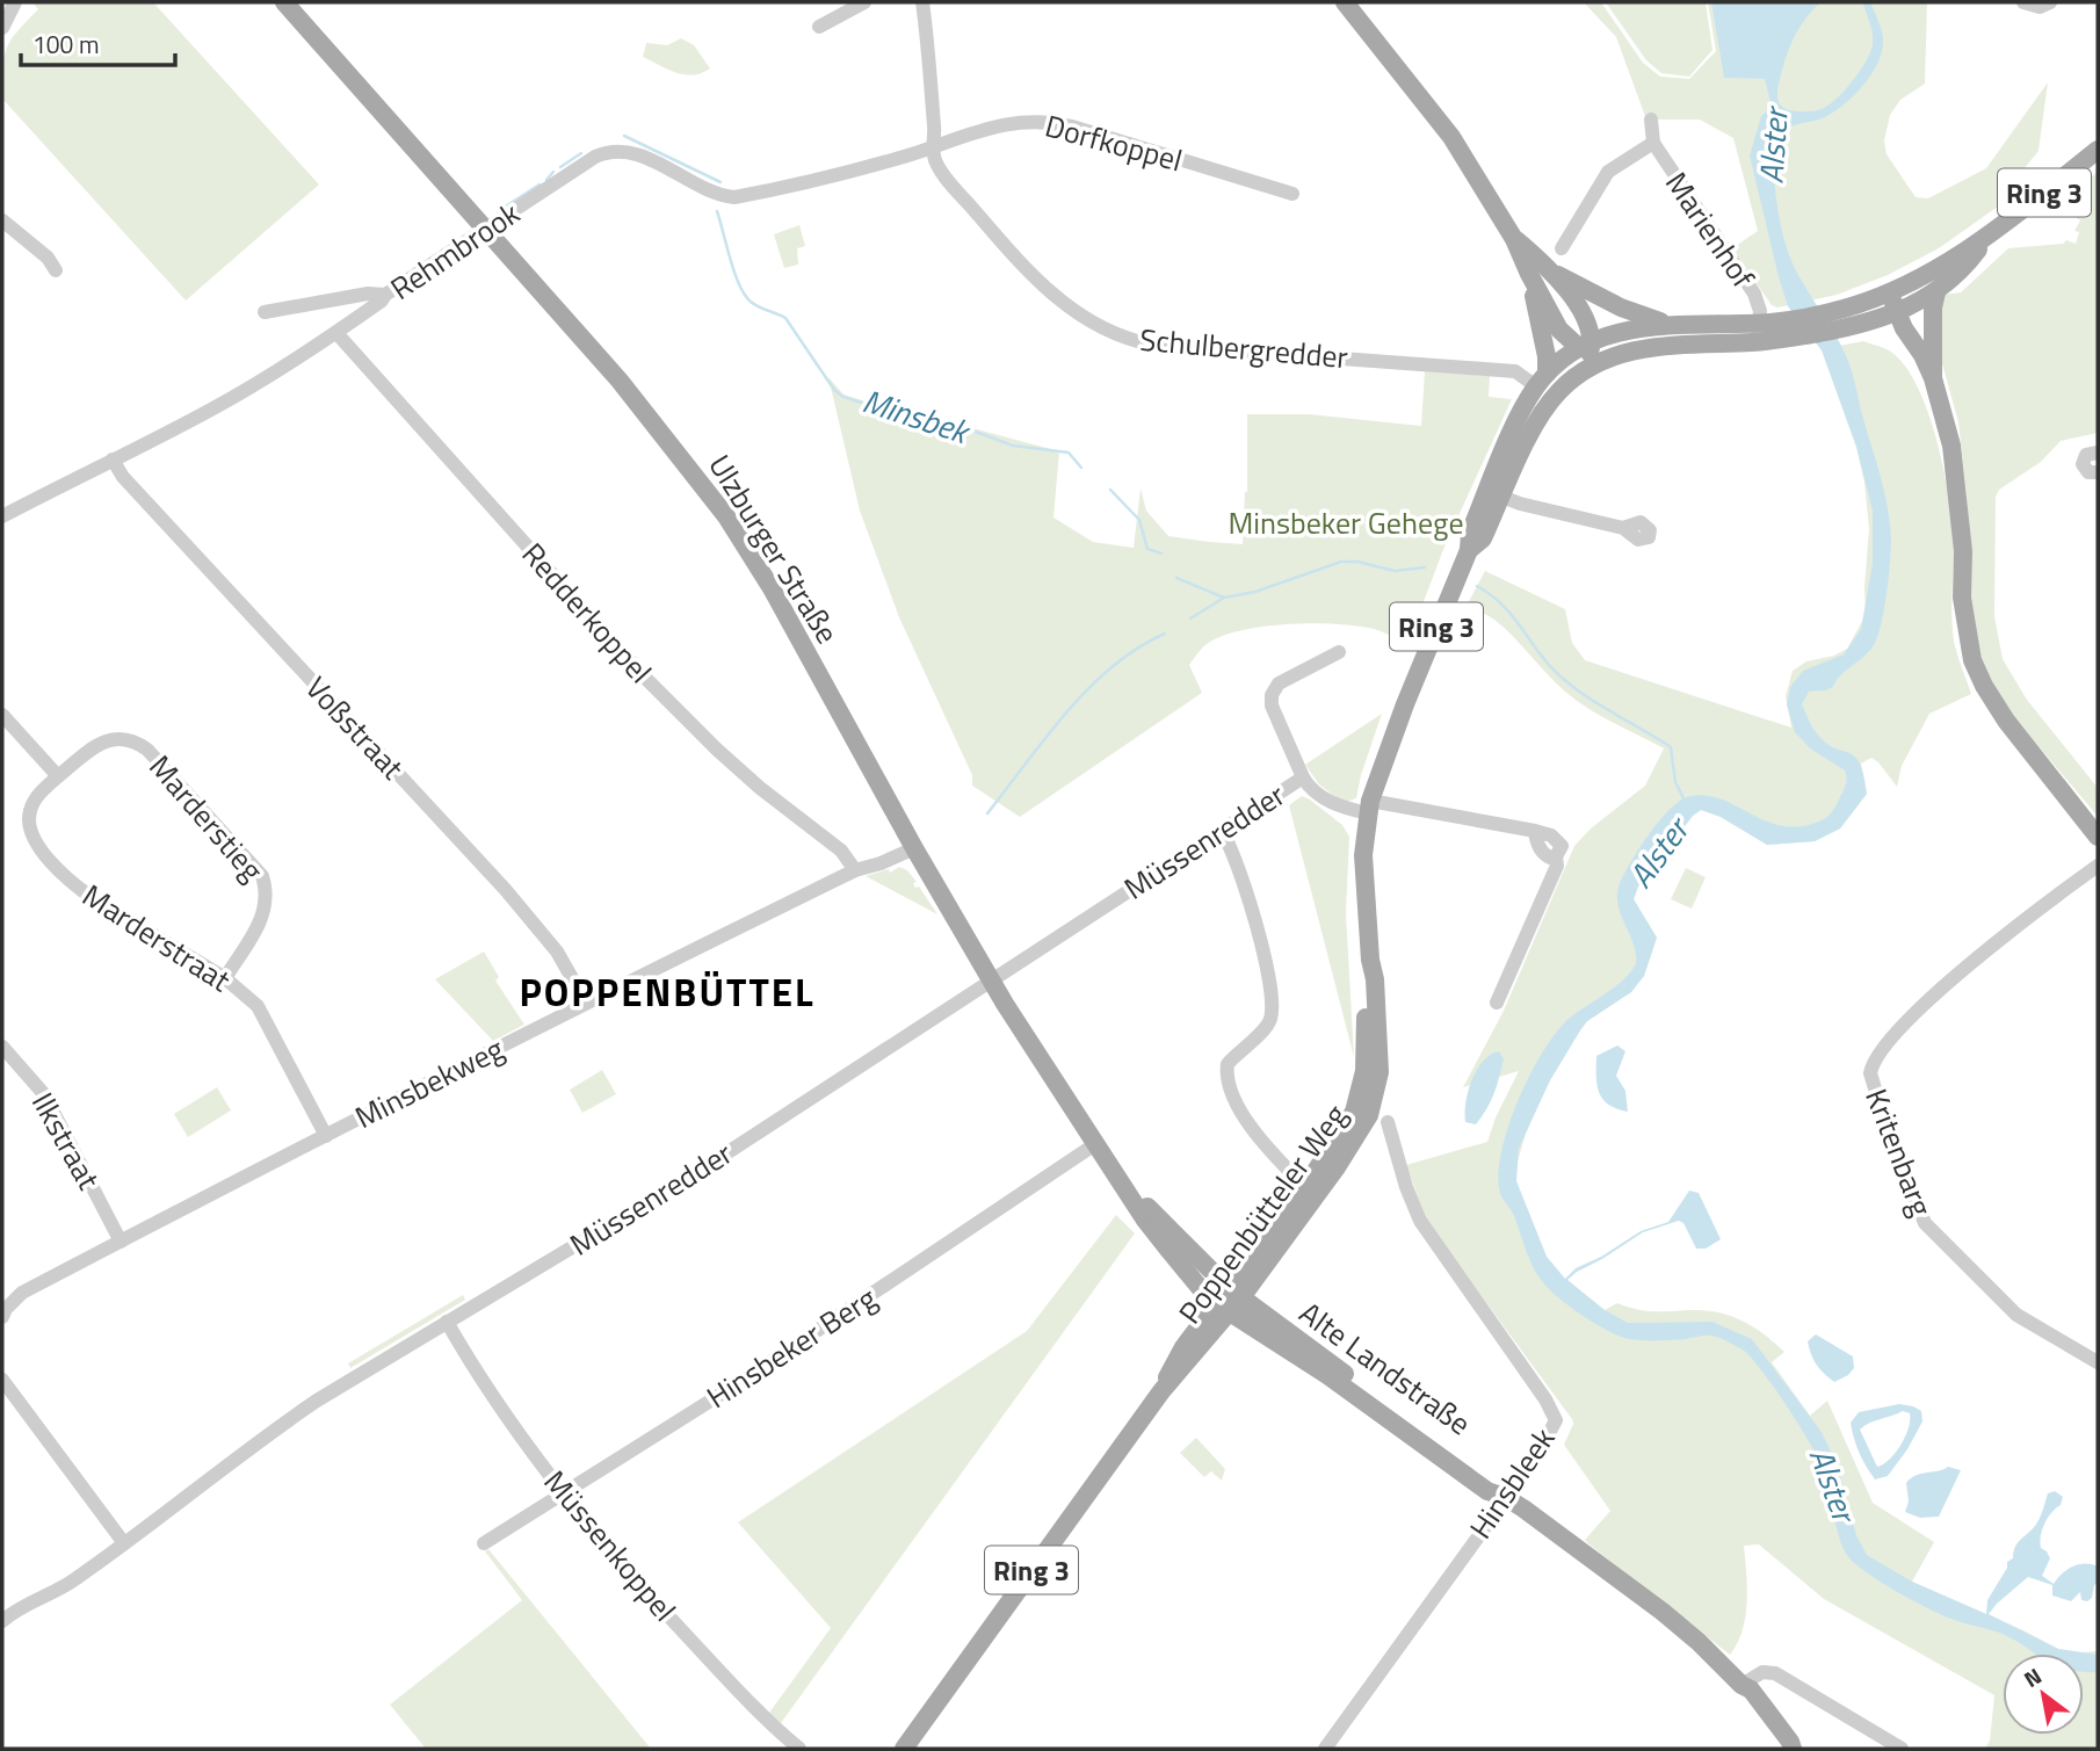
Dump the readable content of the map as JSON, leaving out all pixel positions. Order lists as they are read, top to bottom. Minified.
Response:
{"streets":{"main road":["Ring 3","Ulzburger Straße","Poppenbütteler Weg","Alte Landstraße"],"street":["Dorfkoppel","Marienhof","Rehmbrook","Schulbergredder","Redderkoppel","Voßstraat","Marderstieg","Müssenredder","Marderstraat","Minsbekweg","Ilkstraat","Kritenbarg","Hinsbeker Berg","Hinsbleek","Müssenkoppel"]},"crossings":[["Dorfkoppel","Rehmbrook"],["Dorfkoppel","Schulbergredder"],["Ring 3","Marienhof"],["Ring 3","Poppenbütteler Weg"],["Marienhof","Poppenbütteler Weg"],["Rehmbrook","Schulbergredder"],["Rehmbrook","Ulzburger Straße"],["Rehmbrook","Redderkoppel"],["Rehmbrook","Voßstraat"],["Schulbergredder","Poppenbütteler Weg"],["Ulzburger Straße","Müssenredder"],["Ulzburger Straße","Minsbekweg"],["Ulzburger Straße","Poppenbütteler Weg"],["Ulzburger Straße","Hinsbeker Berg"],["Ulzburger Straße","Alte Landstraße"],["Redderkoppel","Minsbekweg"],["Voßstraat","Minsbekweg"],["Marderstieg","Marderstraat"],["Müssenredder","Poppenbütteler Weg"],["Müssenredder","Müssenkoppel"],["Marderstraat","Minsbekweg"],["Minsbekweg","Ilkstraat"],["Poppenbütteler Weg","Alte Landstraße"],["Hinsbeker Berg","Müssenkoppel"],["Alte Landstraße","Hinsbleek"]],"districts":["POPPENBÜTTEL"],"water":["Alster","Minsbek"],"parks":["Minsbeker Gehege"],"scale_bar":"100 m","north":"top left"}
